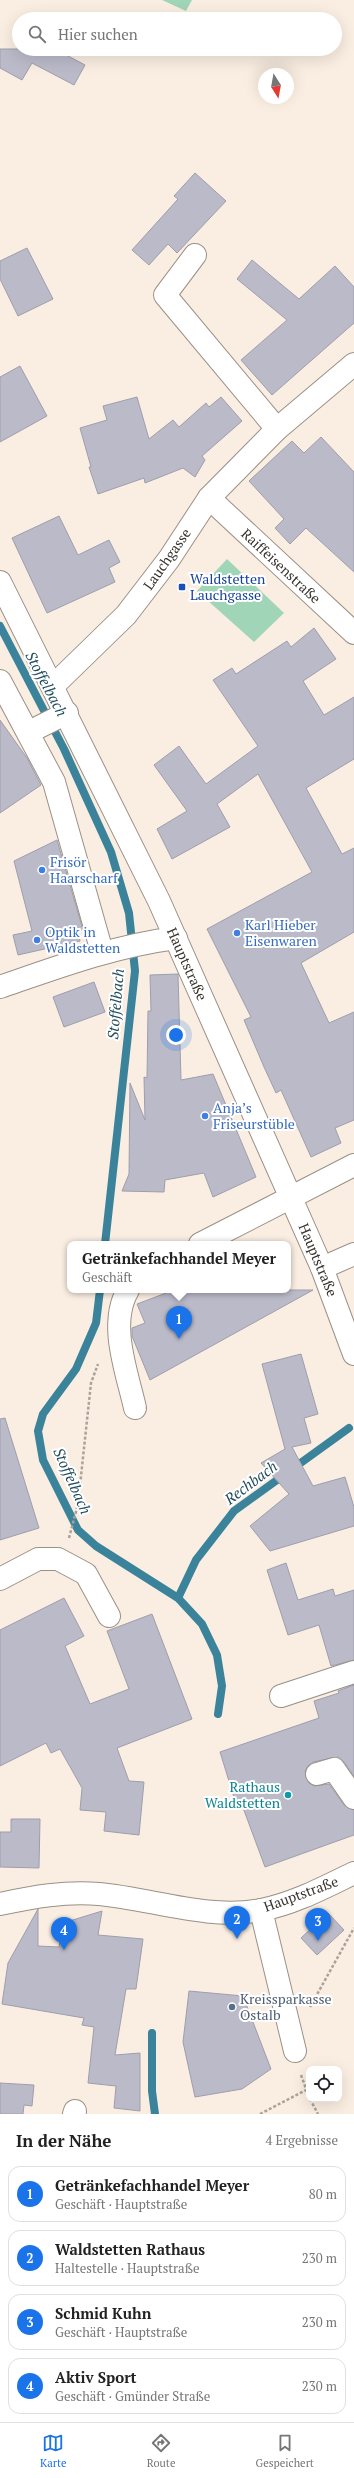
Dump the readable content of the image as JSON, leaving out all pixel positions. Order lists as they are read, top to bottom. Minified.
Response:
{"streets":{"street":["Lauchgasse","Raiffeisenstraße","Hauptstraße"]},"crossings":[["Lauchgasse","Raiffeisenstraße"],["Lauchgasse","Hauptstraße"]],"water":["Stoffelbach","Rechbach"],"places":{"transit":["Waldstetten Lauchgasse"],"other":["Frisör Haarscharf","Karl Hieber Eisenwaren","Optik in Waldstetten","Anja’s Friseurstüble","Rathaus Waldstetten","Kreissparkasse Ostalb"]},"north":"bottom","page":{"search":"Hier suchen","popup":["Getränkefachhandel Meyer","Geschäft"],"pins":["1","2","3","4"],"heading":["In der Nähe","4 Ergebnisse"],"list":[{"mark":"1","name":"Getränkefachhandel Meyer","note":"Geschäft · Hauptstraße","value":"80 m"},{"mark":"2","name":"Waldstetten Rathaus","note":"Haltestelle · Hauptstraße","value":"230 m"},{"mark":"3","name":"Schmid Kuhn","note":"Geschäft · Hauptstraße","value":"230 m"},{"mark":"4","name":"Aktiv Sport","note":"Geschäft · Gmünder Straße","value":"230 m"}],"nav":["Karte","Route","Gespeichert"]}}
